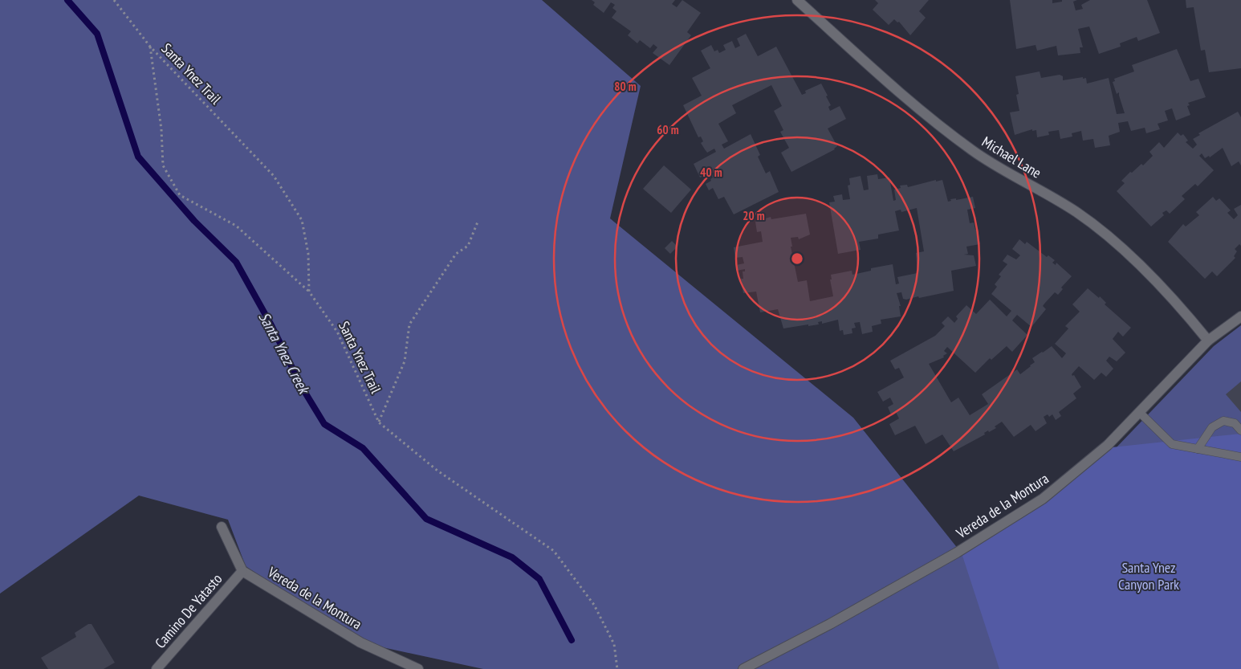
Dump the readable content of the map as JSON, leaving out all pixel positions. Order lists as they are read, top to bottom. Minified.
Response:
{"streets":{"street":["Michael Lane","Vereda de la Montura","Camino De Yatasto"],"path":["Santa Ynez Trail"]},"crossings":[["Michael Lane","Vereda de la Montura"],["Vereda de la Montura","Camino De Yatasto"]],"water":["Santa Ynez Creek"],"parks":["Santa Ynez Canyon Park"],"rings":["80 m","60 m","40 m","20 m"]}
